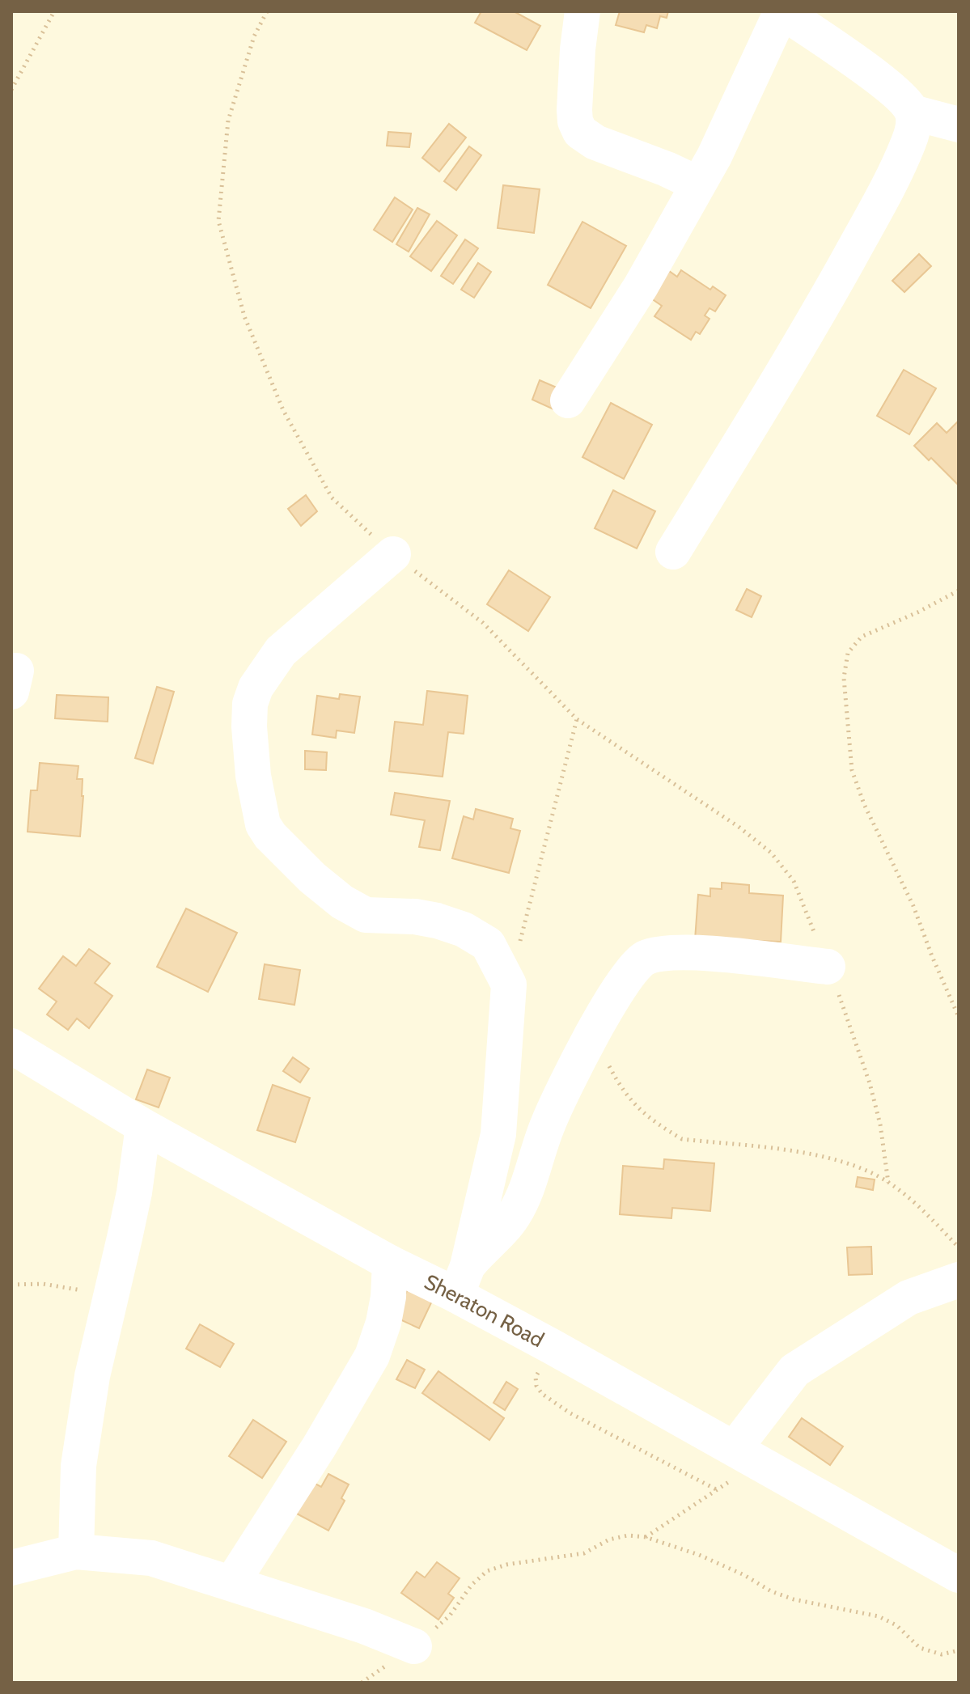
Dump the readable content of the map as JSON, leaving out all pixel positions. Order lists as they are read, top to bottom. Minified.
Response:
{"streets":{"street":["Sheraton Road"]}}
